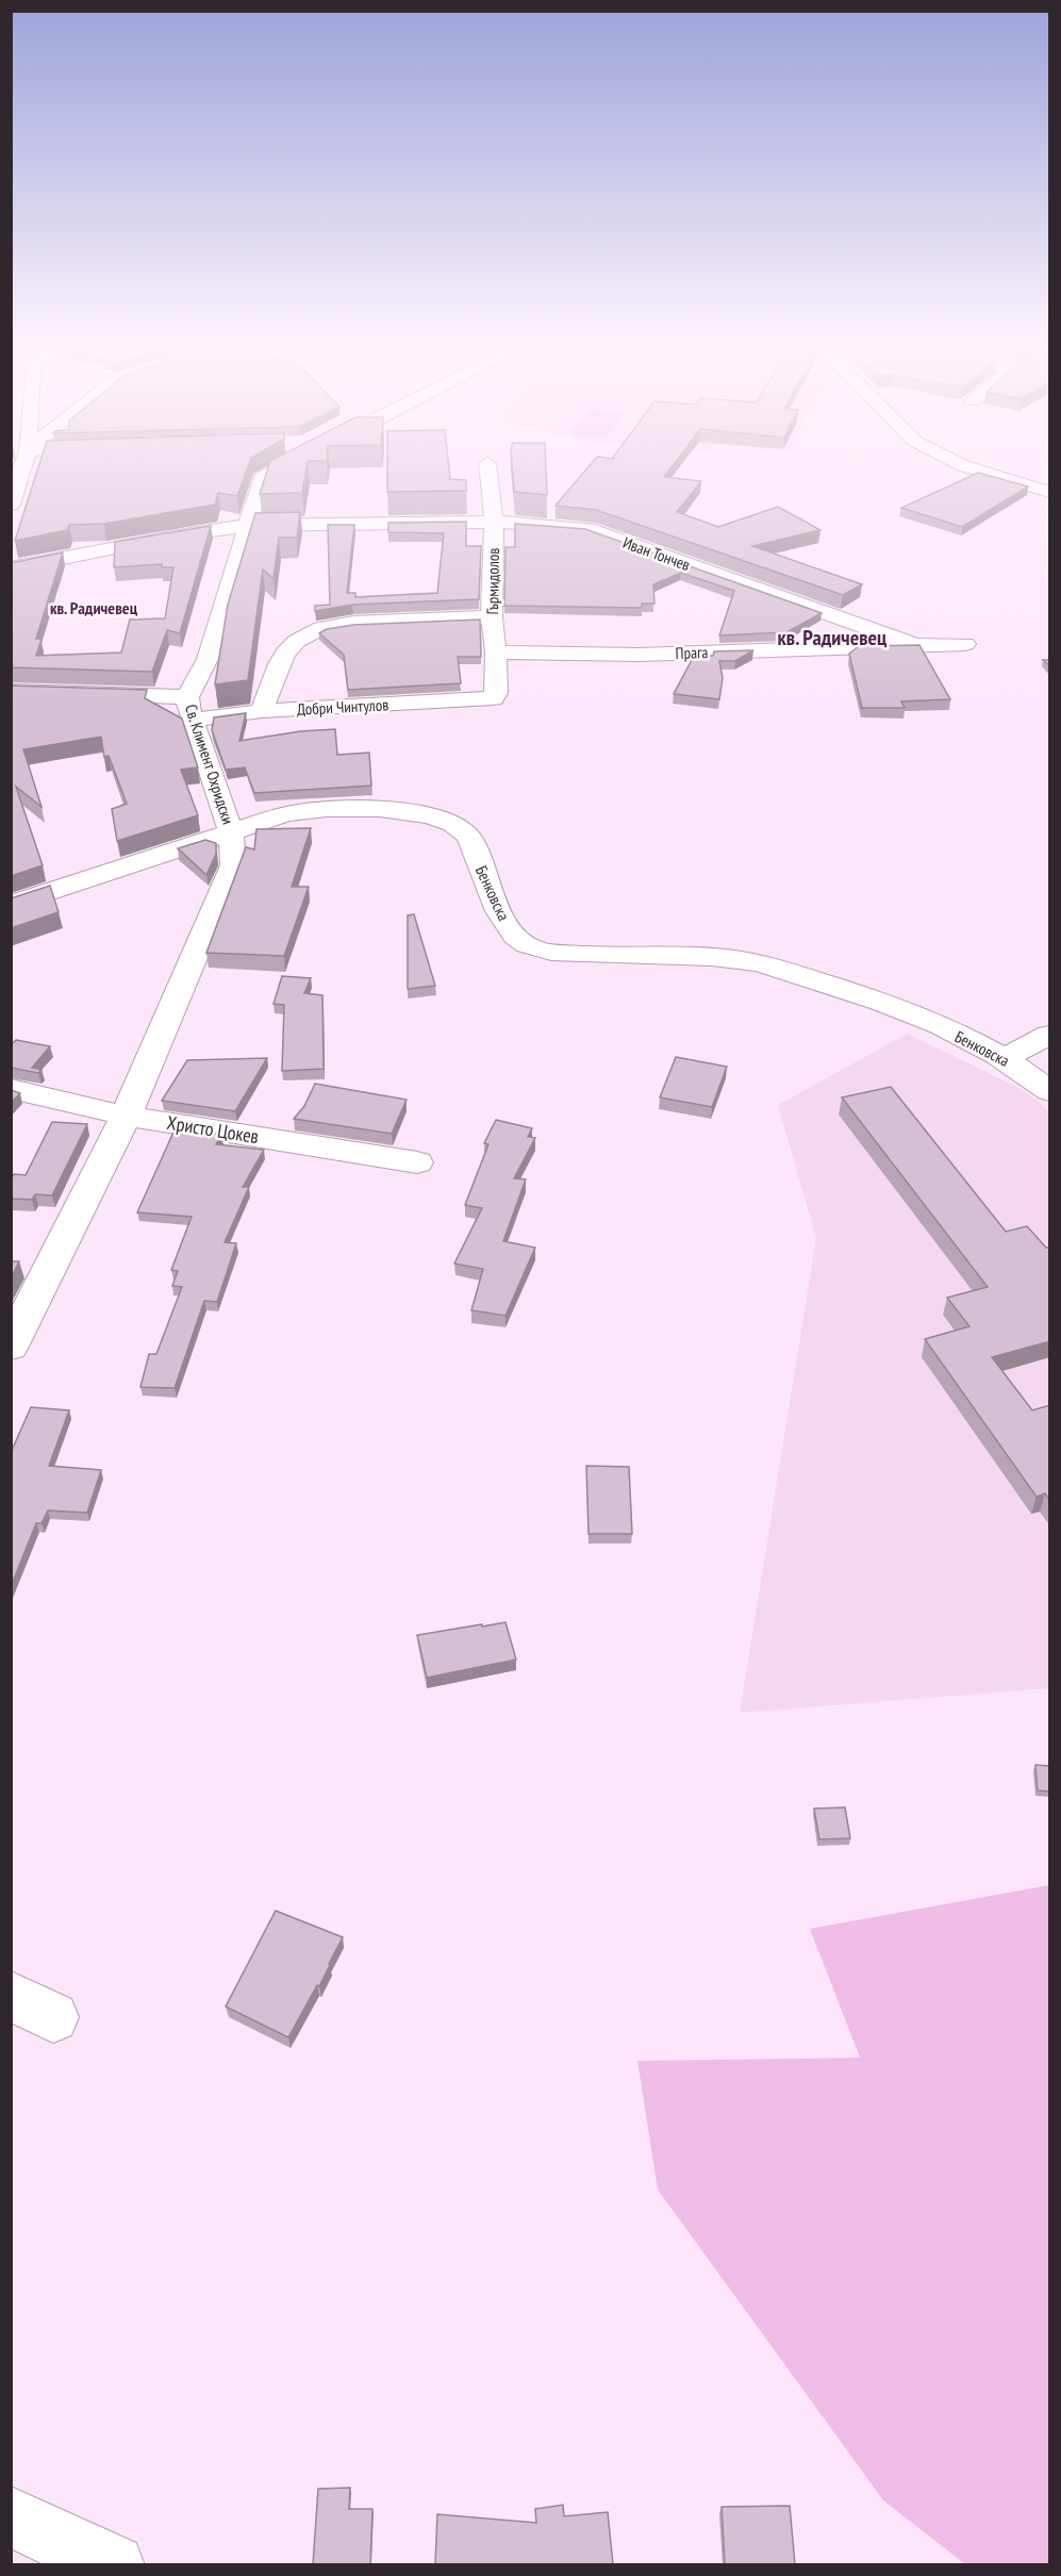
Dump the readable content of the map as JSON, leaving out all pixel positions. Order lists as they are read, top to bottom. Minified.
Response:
{"streets":{"street":["Иван Тончев","Гърмидолов","Прага","Добри Чинтулов","Св. Климент Охридски","Бенковска","Христо Цокев"]},"crossings":[["Иван Тончев","Гърмидолов"],["Иван Тончев","Прага"],["Иван Тончев","Св. Климент Охридски"],["Гърмидолов","Прага"],["Гърмидолов","Добри Чинтулов"],["Добри Чинтулов","Св. Климент Охридски"],["Св. Климент Охридски","Бенковска"],["Св. Климент Охридски","Христо Цокев"]],"districts":["кв. Радичевец","кв. Радичевец"]}
